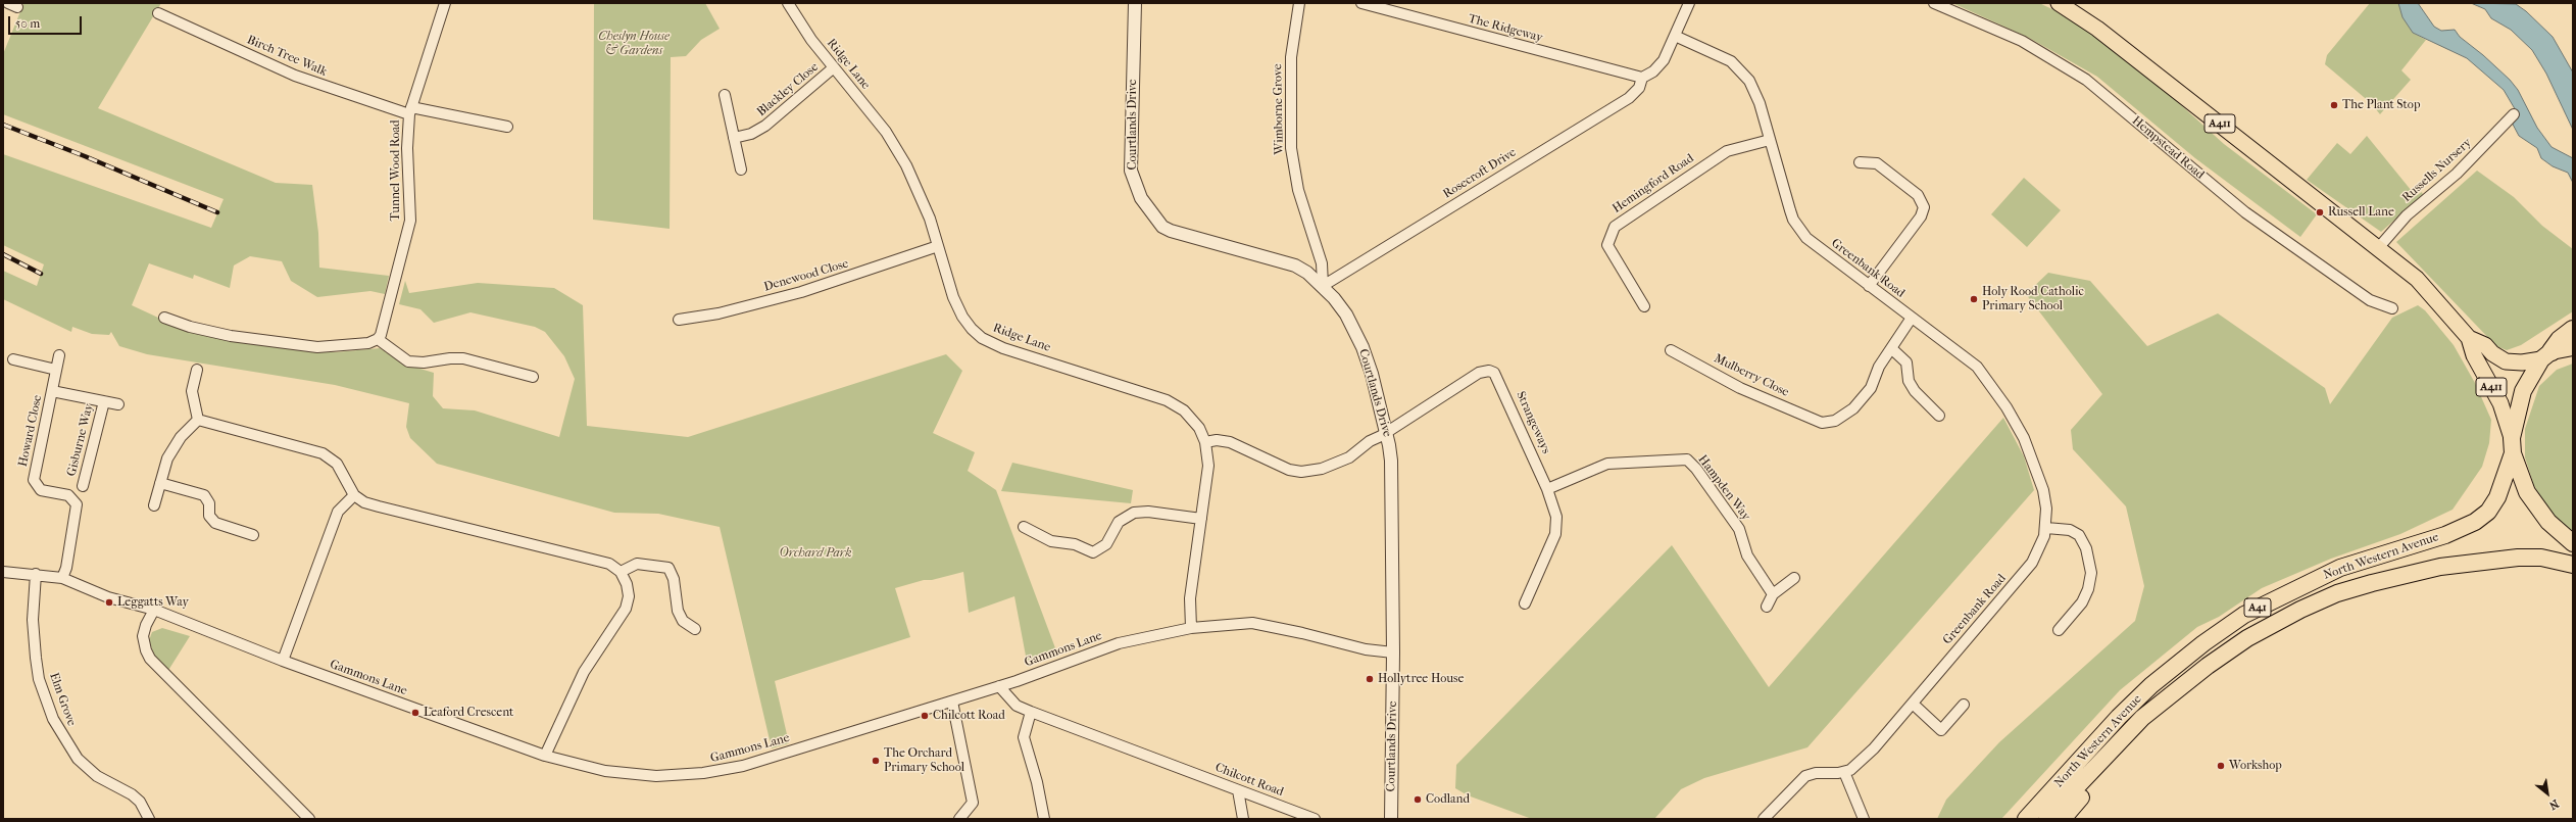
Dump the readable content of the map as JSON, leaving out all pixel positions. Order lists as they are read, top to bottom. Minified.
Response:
{"streets":{"highway":["North Western Avenue","A41"],"main road":["A411"],"street":["The Ridgeway","Birch Tree Walk","Ridge Lane","Blackley Close","Wimborne Grove","Courtlands Drive","Hempstead Road","Tunnel Wood Road","Russells Nursery","Rosecroft Drive","Hemingford Road","Greenbank Road","Denewood Close","Mulberry Close","Strangeways","Howard Close","Gisburne Way","Hampden Way","Gammons Lane","Elm Grove","Chilcott Road"]},"crossings":[["The Ridgeway","Rosecroft Drive"],["Birch Tree Walk","Tunnel Wood Road"],["Ridge Lane","Blackley Close"],["Ridge Lane","Denewood Close"],["Ridge Lane","Strangeways"],["Ridge Lane","Gammons Lane"],["Wimborne Grove","Courtlands Drive"],["Wimborne Grove","Rosecroft Drive"],["A411","Russells Nursery"],["A411","North Western Avenue"],["Courtlands Drive","Rosecroft Drive"],["Courtlands Drive","Strangeways"],["Courtlands Drive","Gammons Lane"],["Hemingford Road","Greenbank Road"],["Strangeways","Hampden Way"],["Howard Close","Gisburne Way"],["Howard Close","Gammons Lane"],["Gammons Lane","Elm Grove"],["Gammons Lane","Chilcott Road"]],"parks":["Cheslyn House & Gardens","Orchard Park"],"places":["The Plant Stop","Russell Lane","Holy Rood Catholic Primary School","Leggatts Way","Hollytree House","Leaford Crescent","Chilcott Road","The Orchard Primary School","Workshop","Codland"],"scale_bar":"50 m","north":"bottom right"}
